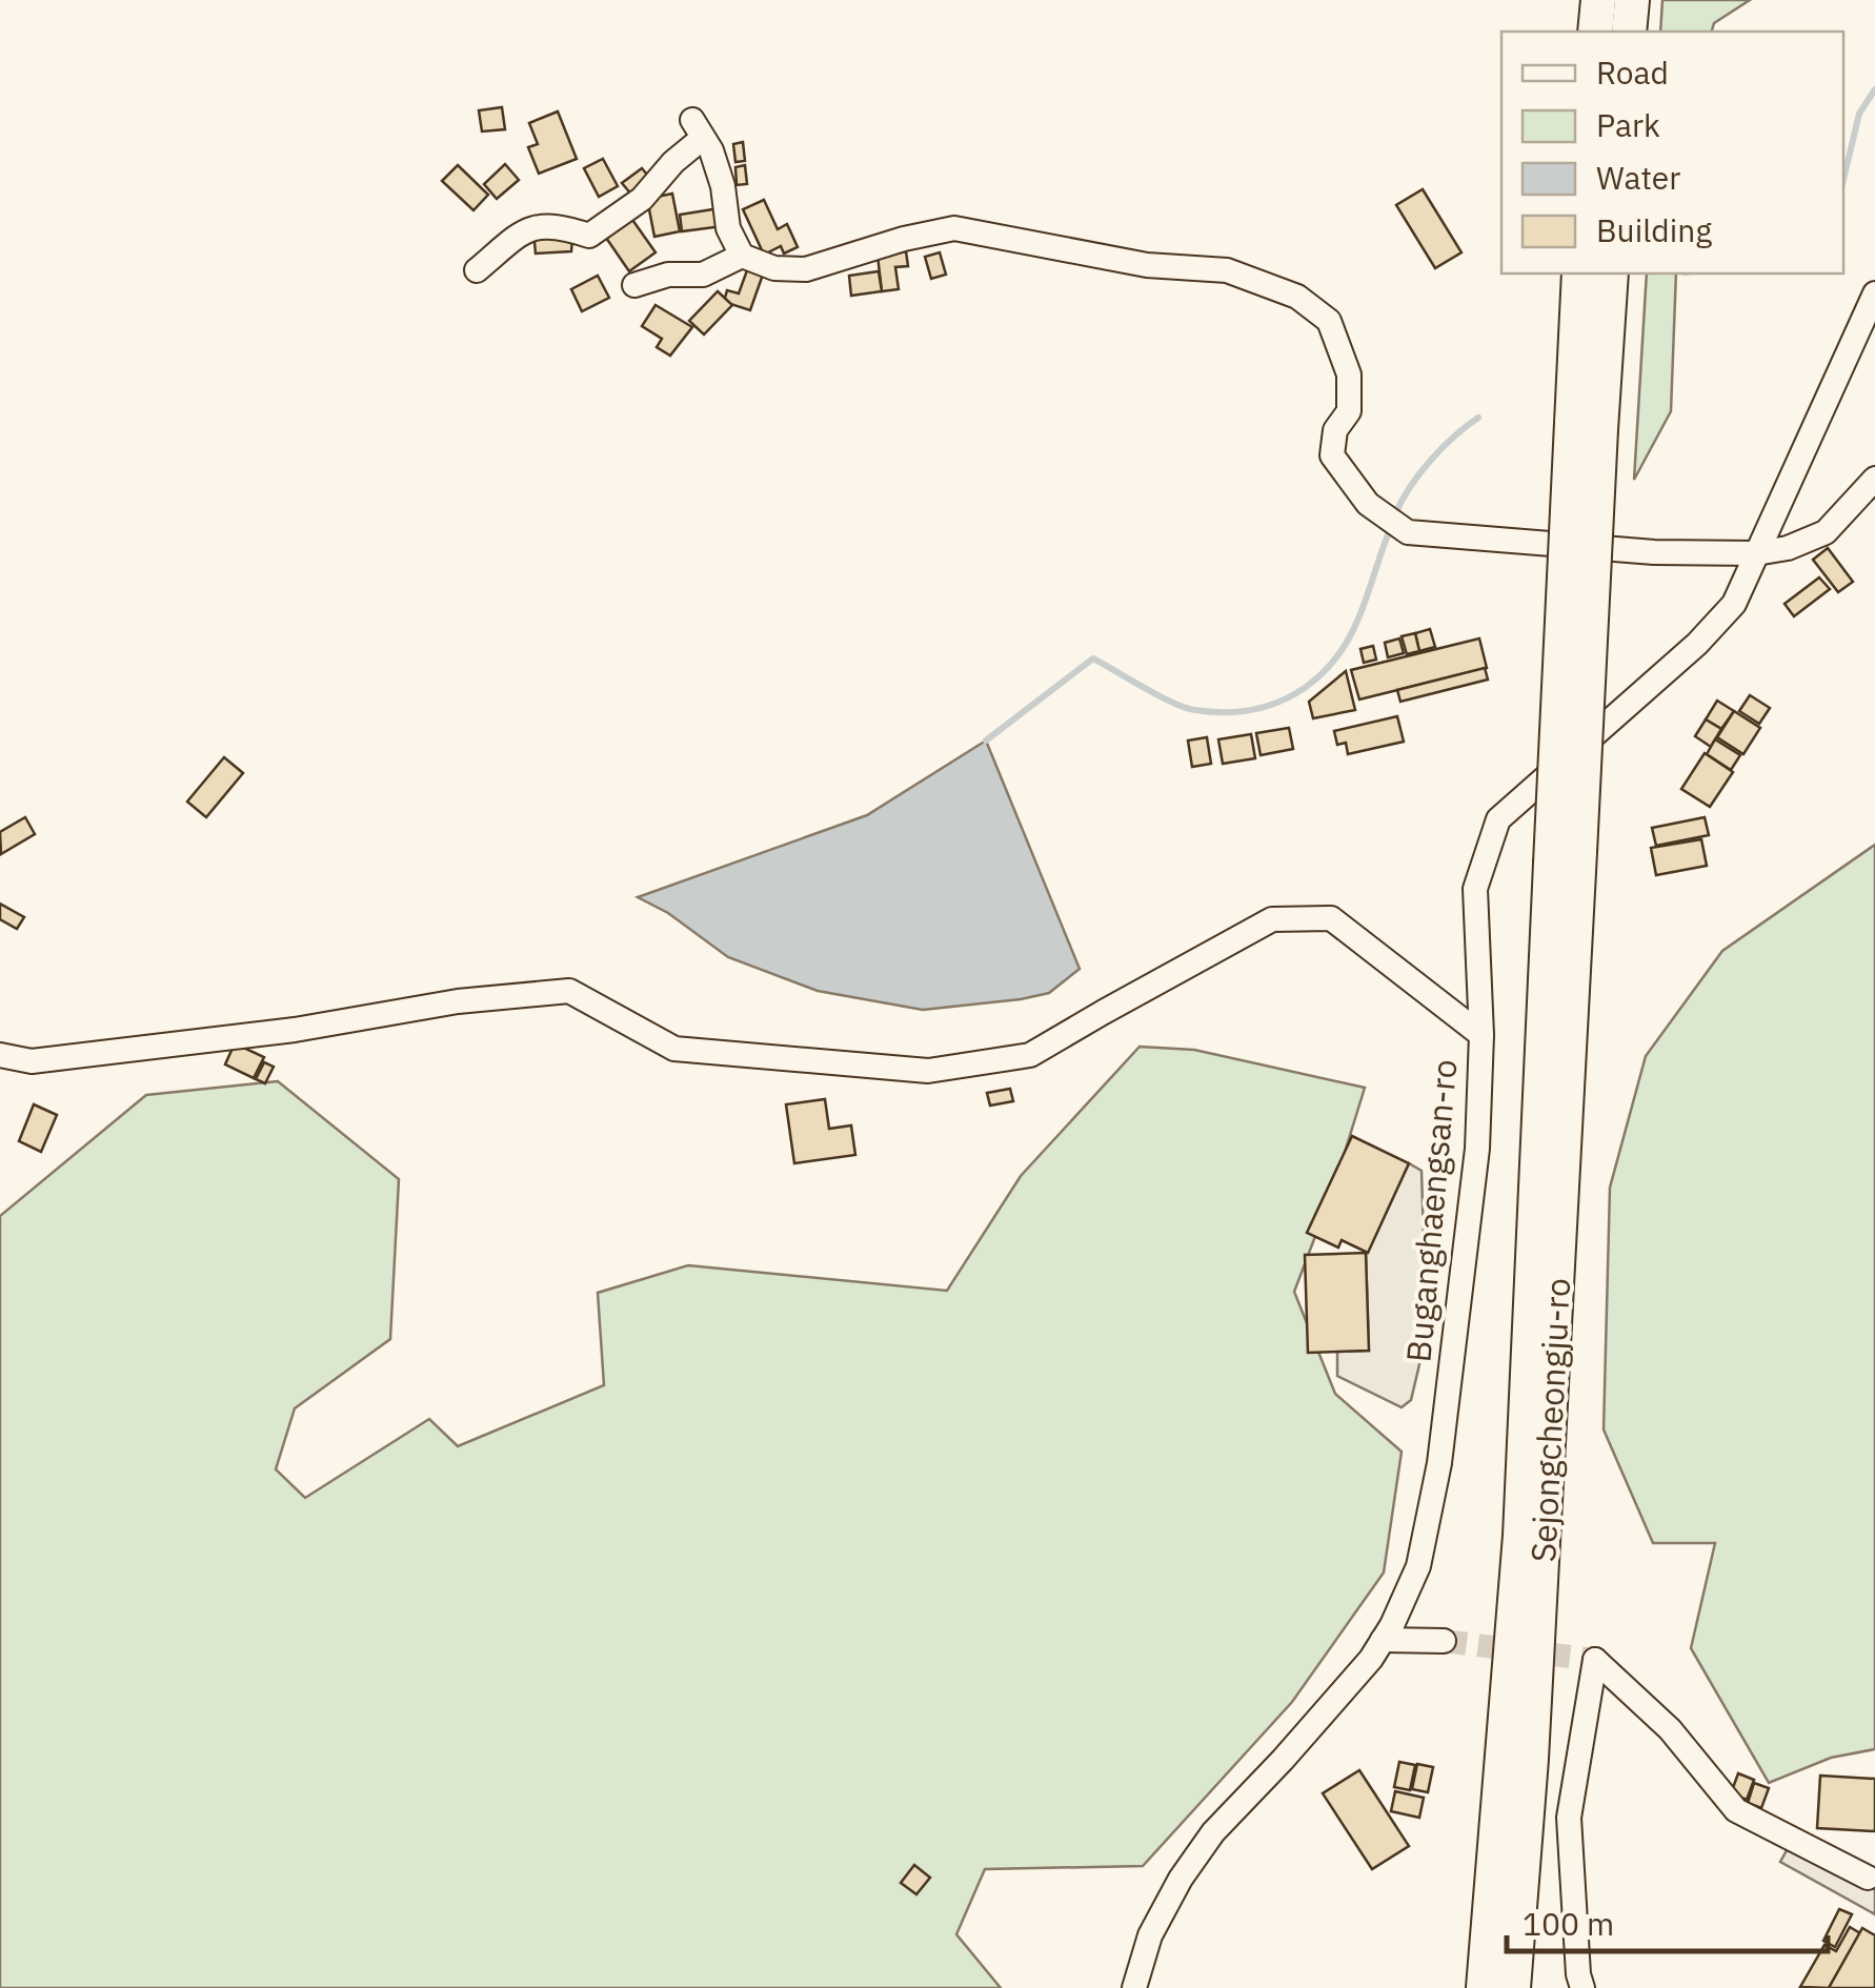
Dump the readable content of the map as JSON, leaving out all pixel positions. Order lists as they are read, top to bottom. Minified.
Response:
{"streets":{"highway":["Sejongcheongju-ro"],"street":["Buganghaengsan-ro"]},"legend":["Road","Park","Water","Building"],"scale_bar":"100 m"}
